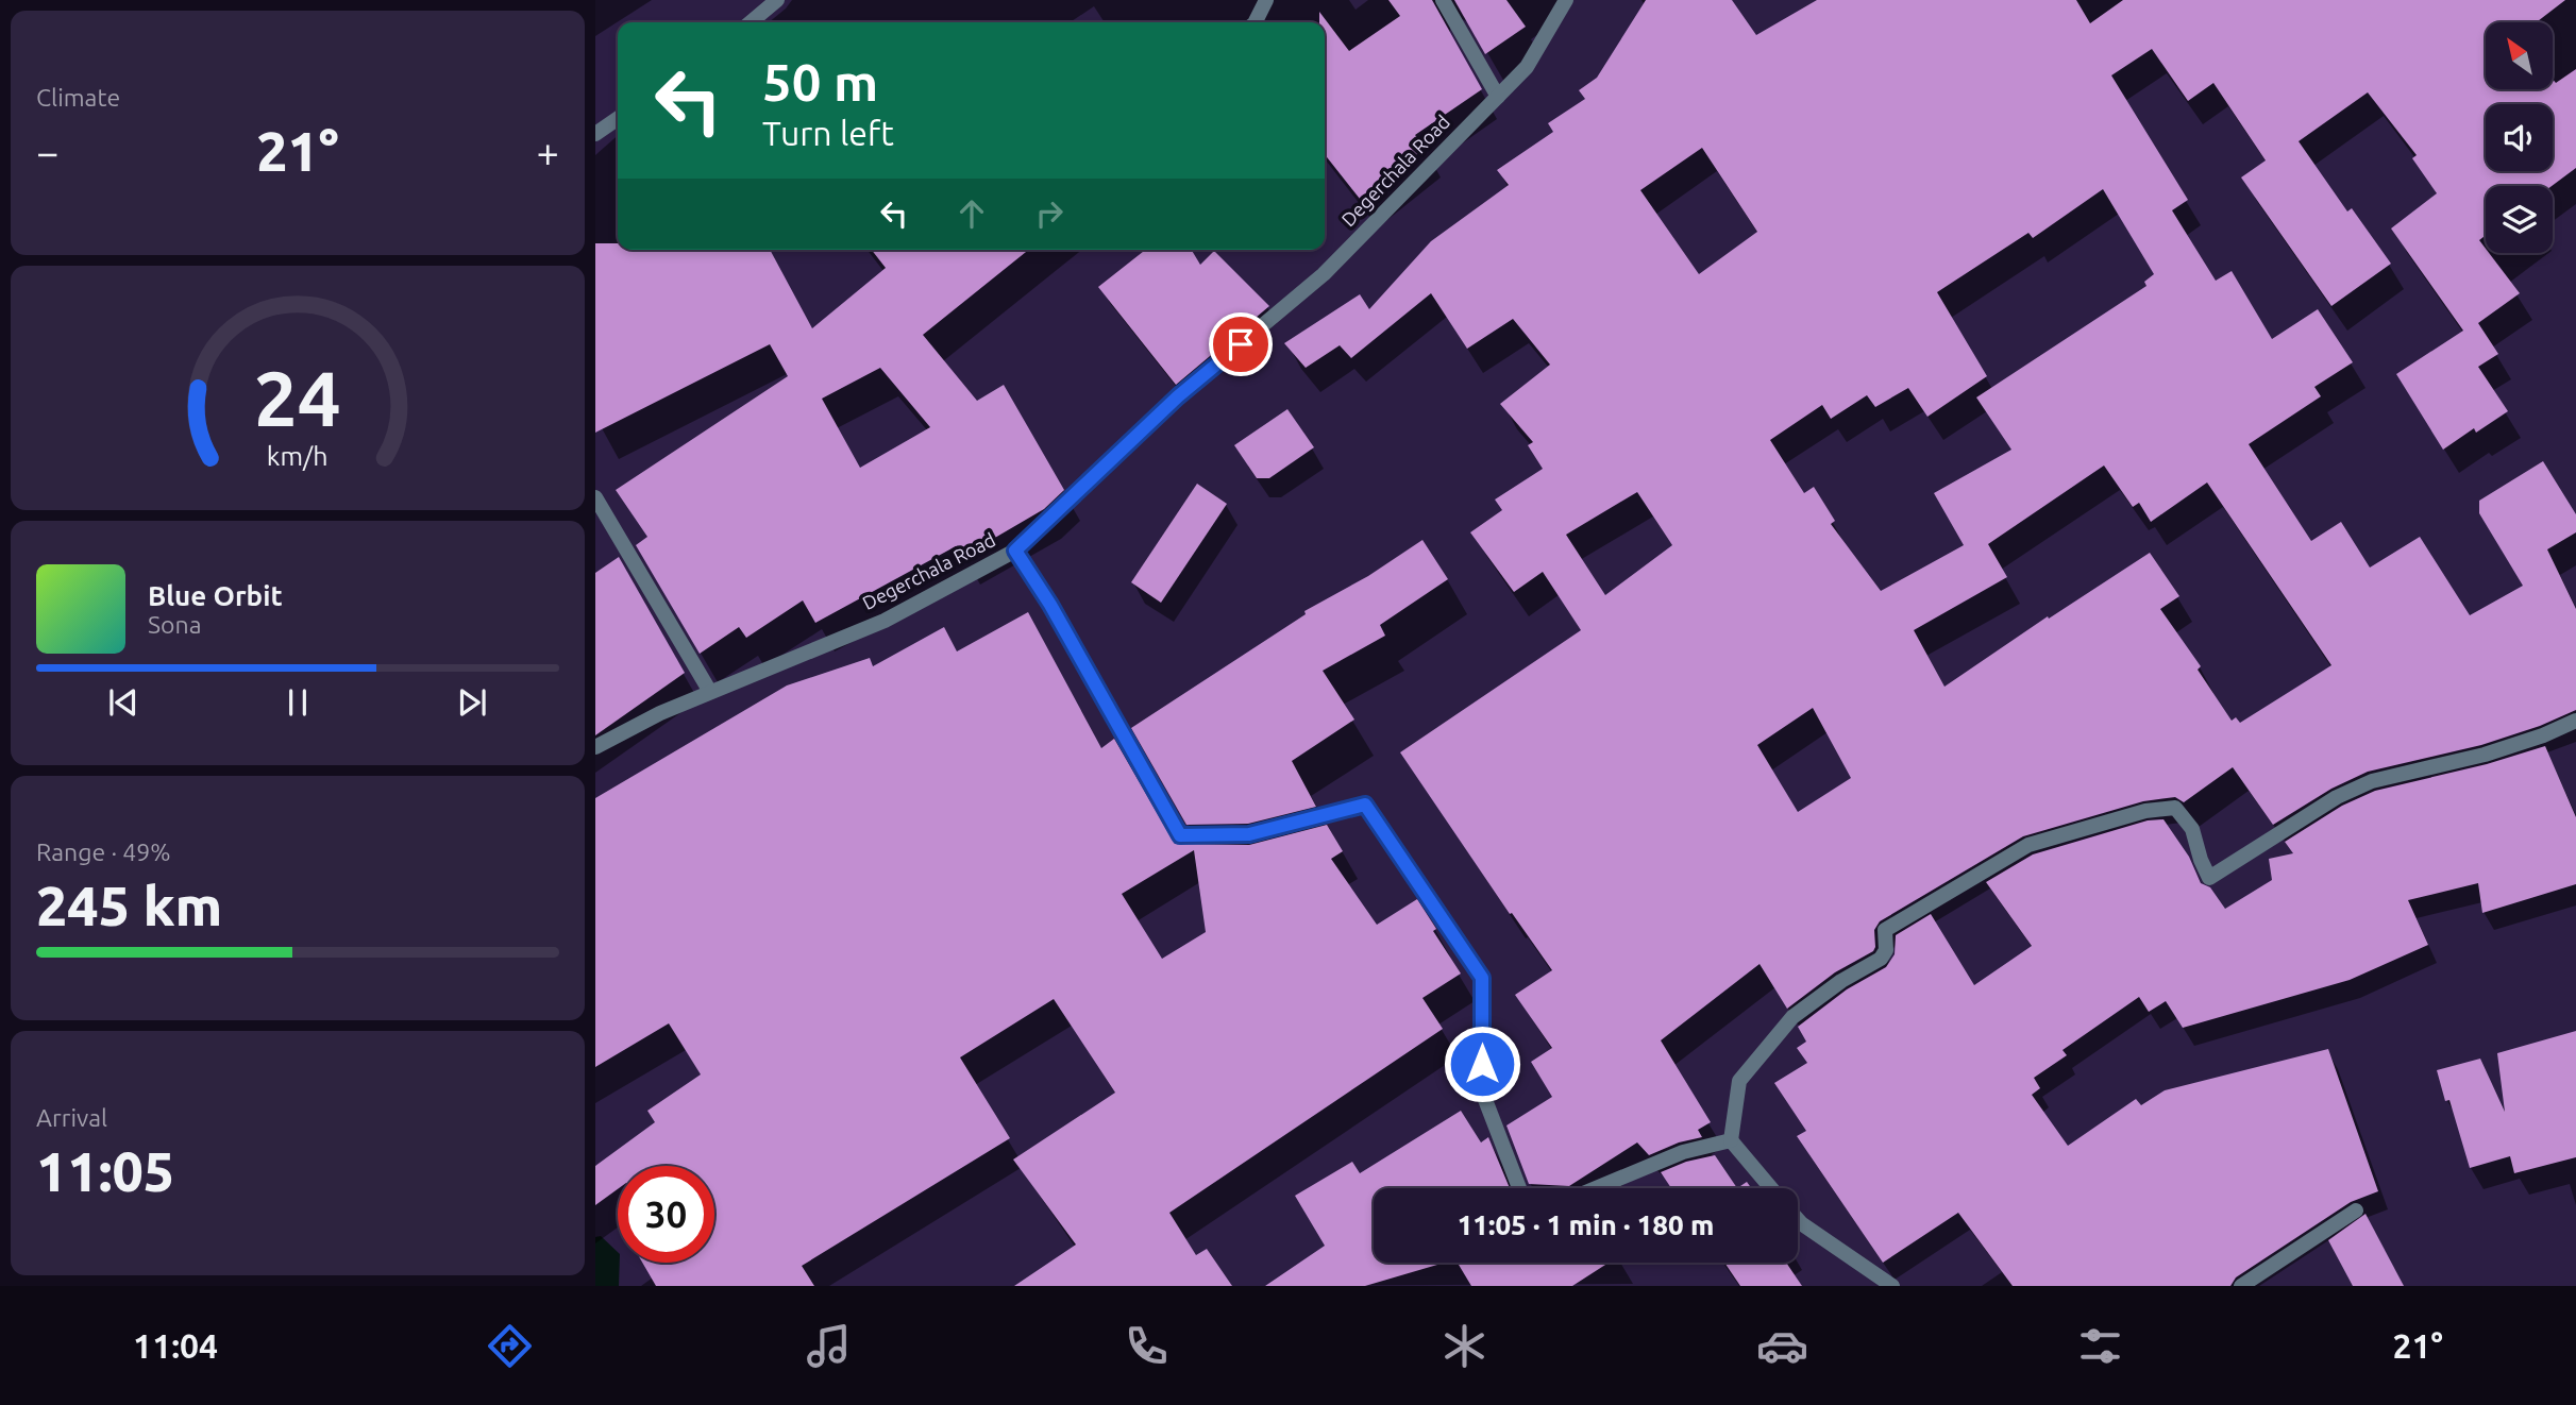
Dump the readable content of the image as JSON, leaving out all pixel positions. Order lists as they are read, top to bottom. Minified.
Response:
{"streets":{"street":["Degerchala Road"]},"north":"top left","page":{"tile":["Climate",["Range · 49%","245 km"],["Arrival","11:05"]],"turn":["50 m","Turn left"],"heat":["−","21°","+"],"song":["Blue Orbit","Sona"],"limit":"30","trip":"11:05 · 1 min · 180 m","tabs":["11:04","21°"],"gauge":["24","km/h"]}}
